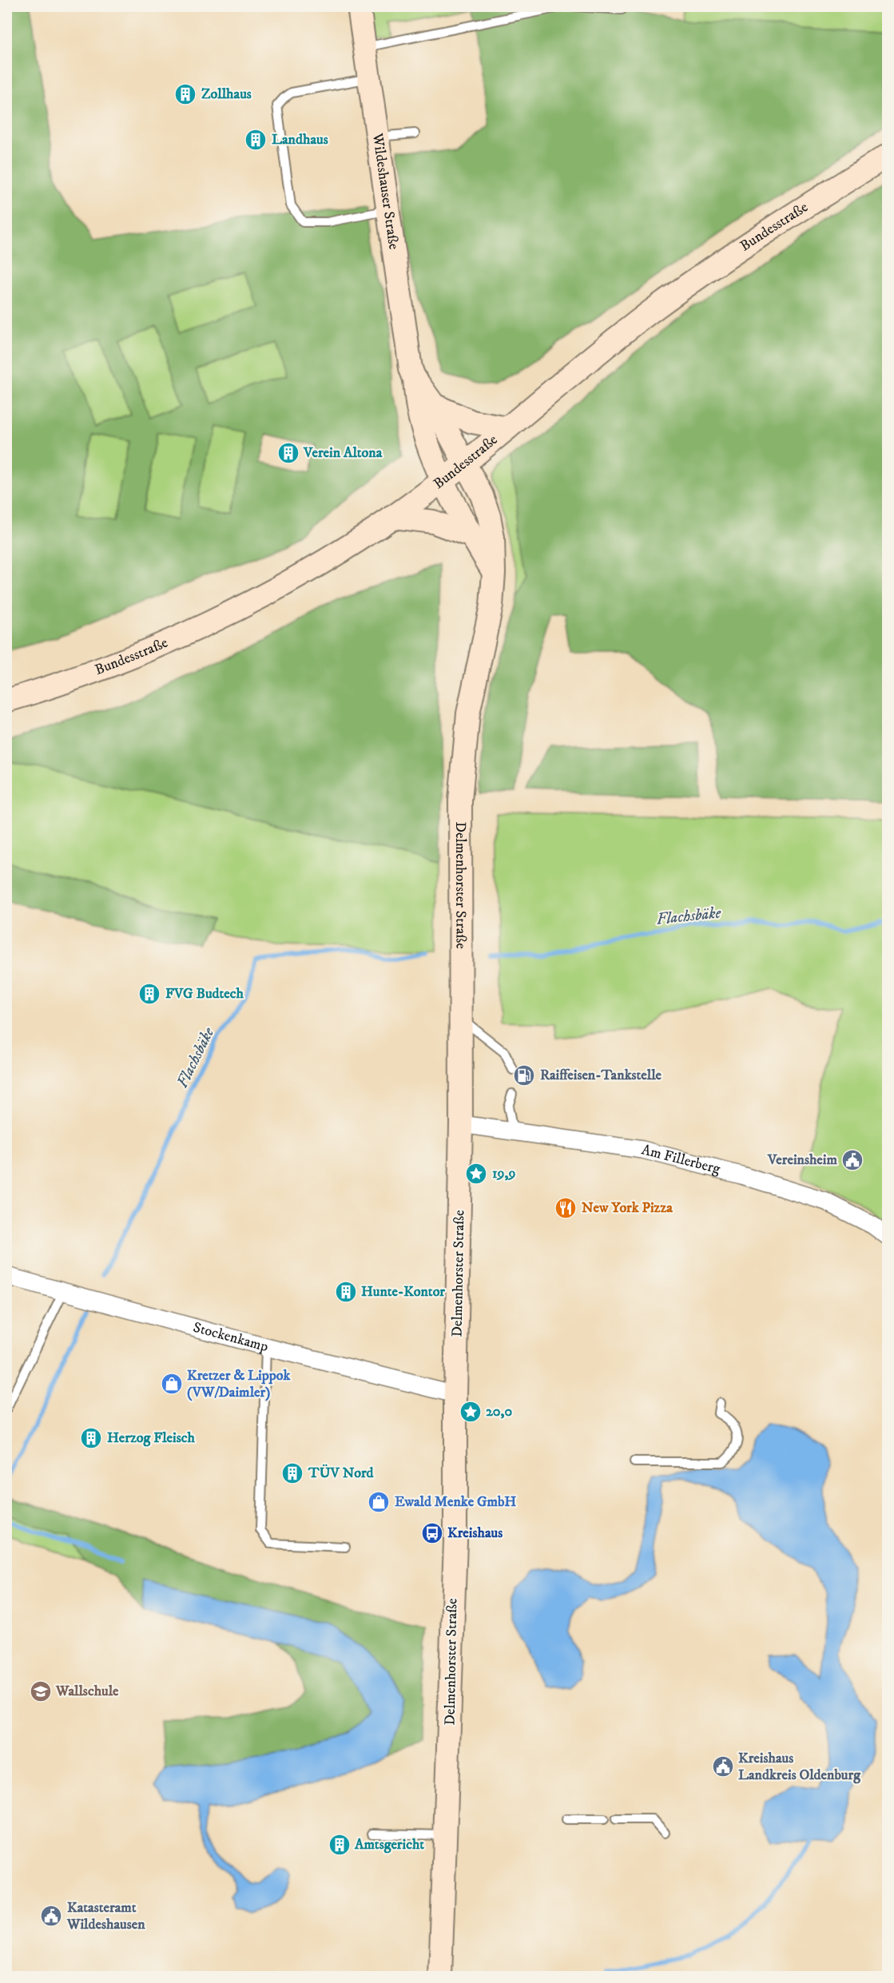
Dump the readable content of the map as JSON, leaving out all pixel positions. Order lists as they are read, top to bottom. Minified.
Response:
{"streets":{"main road":["Wildeshauser Straße","Bundesstraße","Delmenhorster Straße"],"street":["Am Fillerberg","Stockenkamp"]},"crossings":[["Wildeshauser Straße","Bundesstraße"],["Wildeshauser Straße","Delmenhorster Straße"],["Bundesstraße","Delmenhorster Straße"],["Delmenhorster Straße","Am Fillerberg"],["Delmenhorster Straße","Stockenkamp"]],"water":["Flachsbäke"],"places":{"building":["Zollhaus","Landhaus","Verein Altona","FVG Budtech","Hunte-Kontor","Herzog Fleisch","TÜV Nord","Amtsgericht"],"fuel station":["Raiffeisen-Tankstelle"],"public building":["Vereinsheim","Kreishaus Landkreis Oldenburg","Katasteramt Wildeshausen"],"place":["19,9","20,0"],"restaurant":["New York Pizza"],"shop":["Kretzer & Lippok (VW/Daimler)","Ewald Menke GmbH"],"bus stop":["Kreishaus"],"school or university":["Wallschule"]}}
